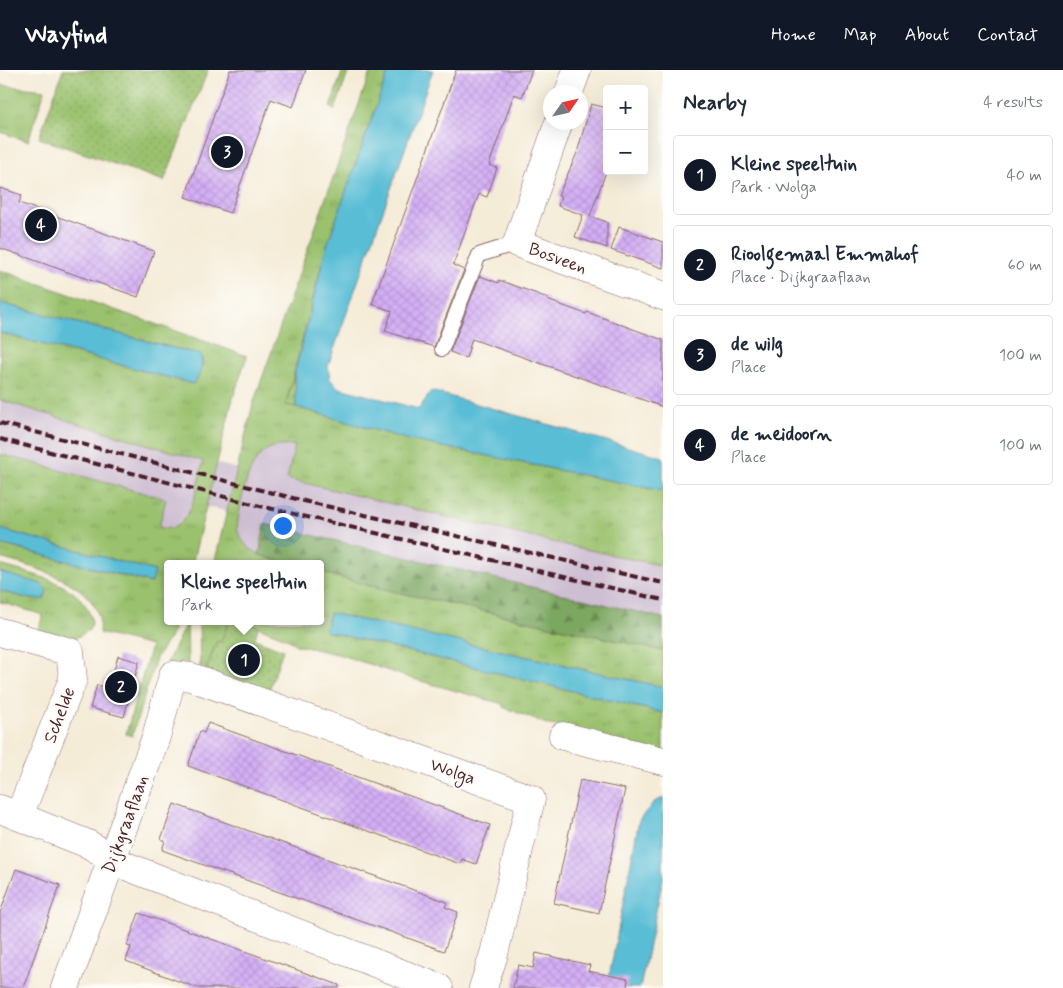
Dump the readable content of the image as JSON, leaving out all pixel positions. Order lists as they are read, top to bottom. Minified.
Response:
{"streets":{"street":["Bosveen","Schelde","Wolga","Dijkgraaflaan"]},"crossings":[["Schelde","Dijkgraaflaan"],["Wolga","Dijkgraaflaan"]],"north":"top right","page":{"header":"Wayfind","nav":["Home","Map","About","Contact"],"heading":["Nearby","4 results"],"map_buttons":["+","−"],"pins":["3","4","1","2"],"list":[{"mark":"1","name":"Kleine speeltuin","note":"Park · Wolga","value":"40 m"},{"mark":"2","name":"Rioolgemaal Emmahof","note":"Place · Dijkgraaflaan","value":"60 m"},{"mark":"3","name":"de wilg","note":"Place","value":"100 m"},{"mark":"4","name":"de meidoorn","note":"Place","value":"100 m"}],"popup":["Kleine speeltuin","Park"]}}
